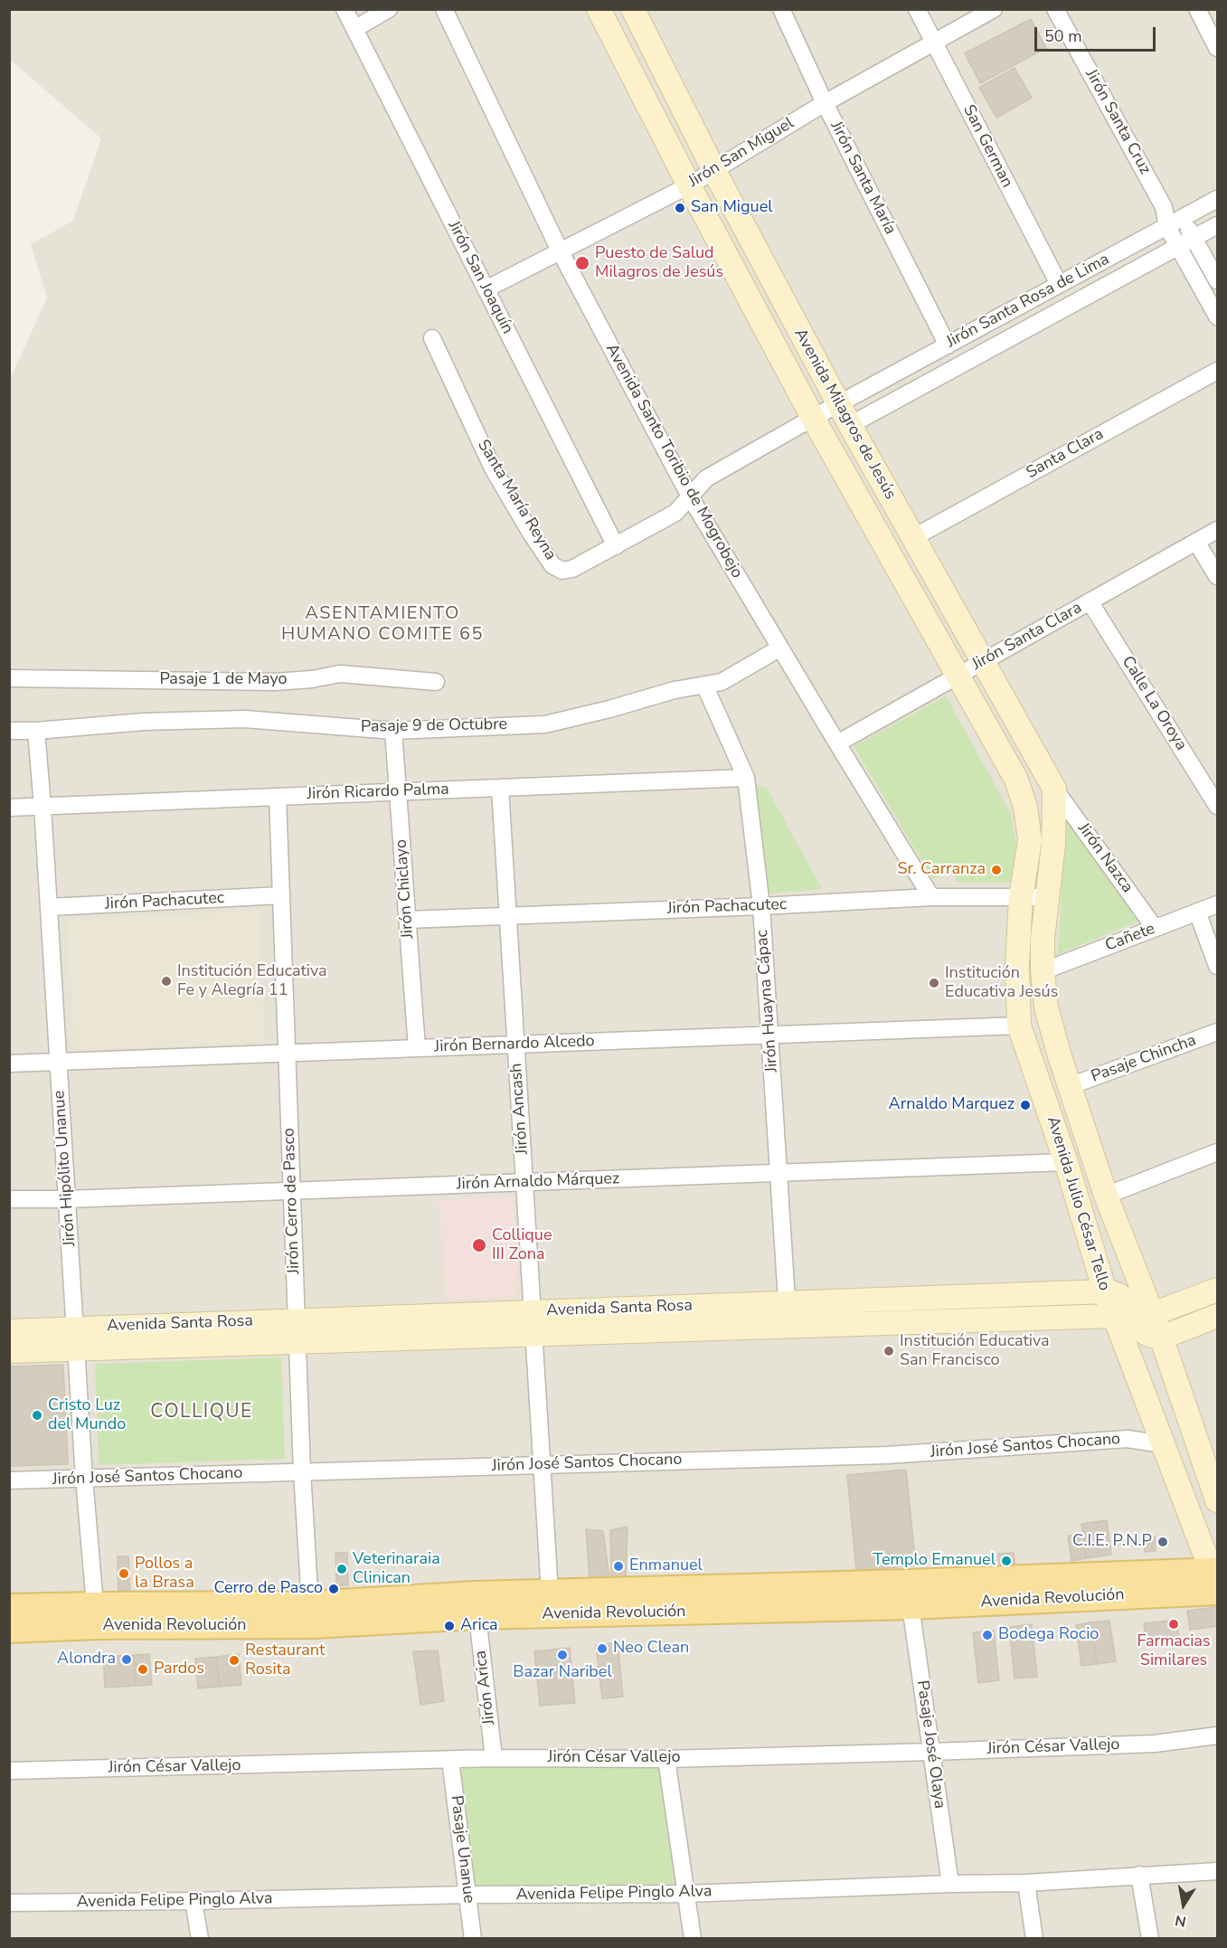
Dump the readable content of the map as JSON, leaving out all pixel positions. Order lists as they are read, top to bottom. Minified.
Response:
{"streets":{"main road":["Avenida Revolución"],"street":["Jirón Santa Cruz","San German","Jirón San Miguel","Jirón Santa María","Jirón San Joaquín","Jirón Santa Rosa de Lima","Avenida Milagros de Jesús","Santa Clara","Avenida Santo Toribio de Mogrobejo","Santa María Reyna","Jirón Santa Clara","Pasaje 1 de Mayo","Calle La Oroya","Pasaje 9 de Octubre","Jirón Ricardo Palma","Jirón Nazca","Jirón Chiclayo","Jirón Pachacutec","Cañete","Jirón Huayna Cápac","Jirón Bernardo Alcedo","Pasaje Chincha","Jirón Ancash","Jirón Hipólito Unanue","Jirón Arnaldo Márquez","Jirón Cerro de Pasco","Avenida Julio César Tello","Avenida Santa Rosa","Jirón José Santos Chocano","Jirón Arica","Pasaje José Olaya","Jirón César Vallejo","Pasaje Unanue","Avenida Felipe Pinglo Alva"]},"crossings":[["Jirón Santa Cruz","Jirón Santa Rosa de Lima"],["San German","Jirón San Miguel"],["San German","Jirón Santa Rosa de Lima"],["Jirón San Miguel","Jirón Santa María"],["Jirón San Miguel","Jirón San Joaquín"],["Jirón San Miguel","Avenida Milagros de Jesús"],["Jirón San Miguel","Avenida Santo Toribio de Mogrobejo"],["Jirón Santa María","Jirón Santa Rosa de Lima"],["Jirón San Joaquín","Santa María Reyna"],["Jirón Santa Rosa de Lima","Avenida Milagros de Jesús"],["Jirón Santa Rosa de Lima","Santa María Reyna"],["Avenida Milagros de Jesús","Santa Clara"],["Avenida Milagros de Jesús","Santa María Reyna"],["Avenida Milagros de Jesús","Jirón Santa Clara"],["Avenida Milagros de Jesús","Jirón Nazca"],["Avenida Milagros de Jesús","Avenida Julio César Tello"],["Avenida Santo Toribio de Mogrobejo","Santa María Reyna"],["Avenida Santo Toribio de Mogrobejo","Jirón Santa Clara"],["Avenida Santo Toribio de Mogrobejo","Pasaje 9 de Octubre"],["Avenida Santo Toribio de Mogrobejo","Jirón Pachacutec"],["Jirón Santa Clara","Calle La Oroya"],["Pasaje 9 de Octubre","Jirón Chiclayo"],["Pasaje 9 de Octubre","Jirón Huayna Cápac"],["Pasaje 9 de Octubre","Jirón Hipólito Unanue"],["Jirón Ricardo Palma","Jirón Chiclayo"],["Jirón Ricardo Palma","Jirón Huayna Cápac"],["Jirón Ricardo Palma","Jirón Ancash"],["Jirón Ricardo Palma","Jirón Hipólito Unanue"],["Jirón Ricardo Palma","Jirón Cerro de Pasco"],["Jirón Nazca","Cañete"],["Jirón Chiclayo","Jirón Pachacutec"],["Jirón Chiclayo","Jirón Bernardo Alcedo"],["Jirón Pachacutec","Jirón Huayna Cápac"],["Jirón Pachacutec","Jirón Ancash"],["Jirón Pachacutec","Jirón Hipólito Unanue"],["Jirón Pachacutec","Jirón Cerro de Pasco"],["Jirón Pachacutec","Avenida Julio César Tello"],["Cañete","Avenida Julio César Tello"],["Jirón Huayna Cápac","Jirón Bernardo Alcedo"],["Jirón Huayna Cápac","Jirón Arnaldo Márquez"],["Jirón Huayna Cápac","Avenida Santa Rosa"],["Jirón Bernardo Alcedo","Jirón Ancash"],["Jirón Bernardo Alcedo","Jirón Hipólito Unanue"],["Jirón Bernardo Alcedo","Jirón Cerro de Pasco"],["Jirón Bernardo Alcedo","Avenida Julio César Tello"],["Pasaje Chincha","Avenida Julio César Tello"],["Jirón Ancash","Jirón Arnaldo Márquez"],["Jirón Ancash","Avenida Santa Rosa"],["Jirón Ancash","Jirón José Santos Chocano"],["Jirón Ancash","Avenida Revolución"],["Jirón Hipólito Unanue","Jirón Arnaldo Márquez"],["Jirón Hipólito Unanue","Avenida Santa Rosa"],["Jirón Hipólito Unanue","Jirón José Santos Chocano"],["Jirón Hipólito Unanue","Avenida Revolución"],["Jirón Arnaldo Márquez","Jirón Cerro de Pasco"],["Jirón Arnaldo Márquez","Avenida Julio César Tello"],["Jirón Cerro de Pasco","Avenida Santa Rosa"],["Jirón Cerro de Pasco","Jirón José Santos Chocano"],["Jirón Cerro de Pasco","Avenida Revolución"],["Avenida Julio César Tello","Avenida Santa Rosa"],["Avenida Julio César Tello","Jirón José Santos Chocano"],["Avenida Julio César Tello","Avenida Revolución"],["Avenida Revolución","Jirón Arica"],["Avenida Revolución","Pasaje José Olaya"],["Jirón Arica","Jirón César Vallejo"],["Pasaje José Olaya","Jirón César Vallejo"],["Pasaje José Olaya","Avenida Felipe Pinglo Alva"],["Jirón César Vallejo","Pasaje Unanue"],["Pasaje Unanue","Avenida Felipe Pinglo Alva"]],"districts":["ASENTAMIENTO HUMANO COMITE 65","COLLIQUE"],"places":["San Miguel","Puesto de Salud Milagros de Jesús","Sr. Carranza","Institución Educativa Fe y Alegría 11","Institución Educativa Jesús","Arnaldo Marquez","Collique III Zona","Institución Educativa San Francisco","Cristo Luz del Mundo","C.I.E. P.N.P","Templo Emanuel","Enmanuel","Veterinaraia Clinican","Pollos a la Brasa","Cerro de Pasco","Farmacias Similares","Arica","Bodega Rocio","Neo Clean","Bazar Naribel","Alondra","Restaurant Rosita","Pardos"],"scale_bar":"50 m","north":"bottom"}
